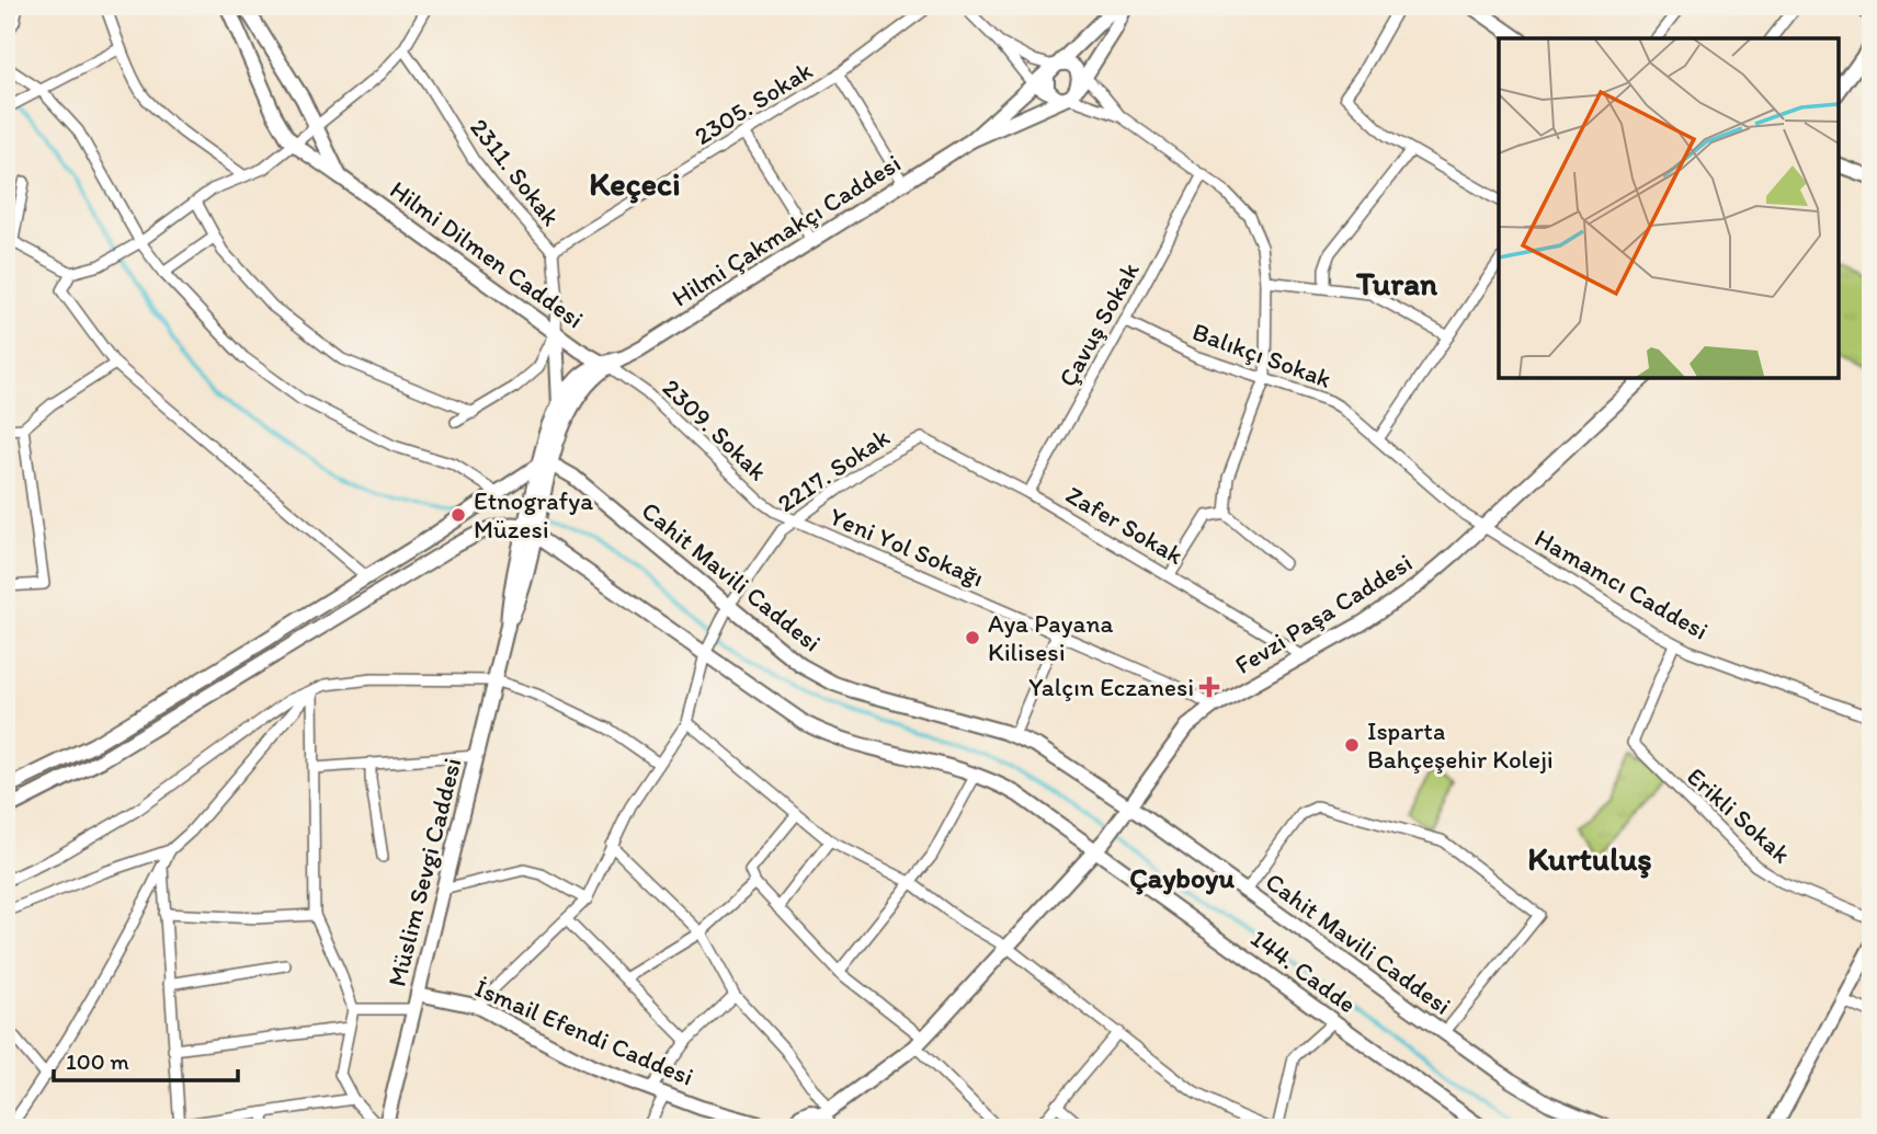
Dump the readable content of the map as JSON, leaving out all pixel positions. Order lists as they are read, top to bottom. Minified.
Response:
{"streets":{"street":["2305. Sokak","2311. Sokak","Hilmi Çakmakçı Caddesi","Hilmi Dilmen Caddesi","Çavuş Sokak","Balıkçı Sokak","2309. Sokak","2217. Sokak","Zafer Sokak","Yeni Yol Sokağı","Cahit Mavili Caddesi","Hamamcı Caddesi","Fevzi Paşa Caddesi","Erikli Sokak","Müslim Sevgi Caddesi","144. Cadde","İsmail Efendi Caddesi"]},"crossings":[["2305. Sokak","2311. Sokak"],["2311. Sokak","Hilmi Dilmen Caddesi"],["Hilmi Çakmakçı Caddesi","Müslim Sevgi Caddesi"],["Hilmi Dilmen Caddesi","2309. Sokak"],["Hilmi Dilmen Caddesi","Müslim Sevgi Caddesi"],["Çavuş Sokak","Balıkçı Sokak"],["Çavuş Sokak","Zafer Sokak"],["Balıkçı Sokak","Hamamcı Caddesi"],["Balıkçı Sokak","Fevzi Paşa Caddesi"],["2309. Sokak","2217. Sokak"],["2309. Sokak","Yeni Yol Sokağı"],["2309. Sokak","Müslim Sevgi Caddesi"],["2217. Sokak","Zafer Sokak"],["2217. Sokak","Yeni Yol Sokağı"],["2217. Sokak","Cahit Mavili Caddesi"],["2217. Sokak","144. Cadde"],["2217. Sokak","İsmail Efendi Caddesi"],["Zafer Sokak","Fevzi Paşa Caddesi"],["Yeni Yol Sokağı","Fevzi Paşa Caddesi"],["Cahit Mavili Caddesi","Fevzi Paşa Caddesi"],["Cahit Mavili Caddesi","Müslim Sevgi Caddesi"],["Hamamcı Caddesi","Fevzi Paşa Caddesi"],["Hamamcı Caddesi","Erikli Sokak"],["Fevzi Paşa Caddesi","144. Cadde"],["Müslim Sevgi Caddesi","144. Cadde"],["Müslim Sevgi Caddesi","İsmail Efendi Caddesi"]],"districts":["Keçeci","Turan","Kurtuluş","Çayboyu"],"places":{"other":["Etnografya Müzesi","Aya Payana Kilisesi","Isparta Bahçeşehir Koleji"],"health":["Yalçın Eczanesi"]},"scale_bar":"100 m"}
